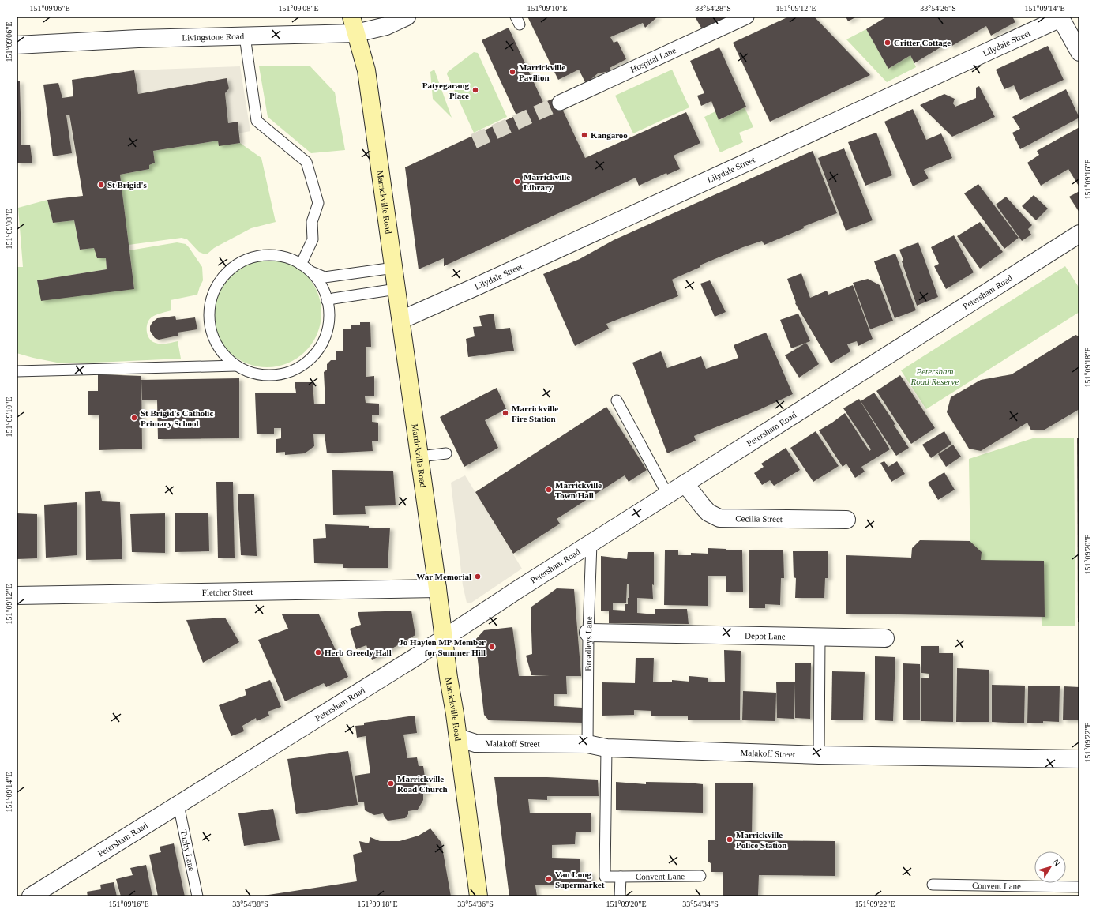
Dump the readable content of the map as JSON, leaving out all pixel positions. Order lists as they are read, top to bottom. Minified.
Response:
{"streets":{"main road":["Marrickville Road"],"street":["Livingstone Road","Lilydale Street","Hospital Lane","Petersham Road","Cecilia Street","Fletcher Street","Depot Lane","Malakoff Street"],"lane":["Broadleys Lane","Tuohy Lane","Convent Lane"]},"crossings":[["Livingstone Road","Marrickville Road"],["Lilydale Street","Marrickville Road"],["Marrickville Road","Petersham Road"],["Marrickville Road","Fletcher Street"],["Marrickville Road","Malakoff Street"],["Petersham Road","Cecilia Street"],["Petersham Road","Broadleys Lane"],["Petersham Road","Tuohy Lane"],["Depot Lane","Broadleys Lane"],["Broadleys Lane","Malakoff Street"]],"parks":["Petersham Road Reserve"],"places":["Critter Cottage","Marrickville Pavilion","Patyegarang Place","Kangaroo","Marrickville Library","St Brigid's","Marrickville Fire Station","St Brigid's Catholic Primary School","Marrickville Town Hall","War Memorial","Jo Haylen MP Member for Summer Hill","Herb Greedy Hall","Marrickville Road Church","Marrickville Police Station","Van Long Supermarket"],"north":"top right","coordinates":["151°09'06\"E","151°09'08\"E","151°09'10\"E","33°54'28\"S","151°09'12\"E","33°54'26\"S","151°09'14\"E","151°09'16\"E","151°09'18\"E","151°09'20\"E","151°09'22\"E","33°54'38\"S","33°54'36\"S","33°54'34\"S"]}
